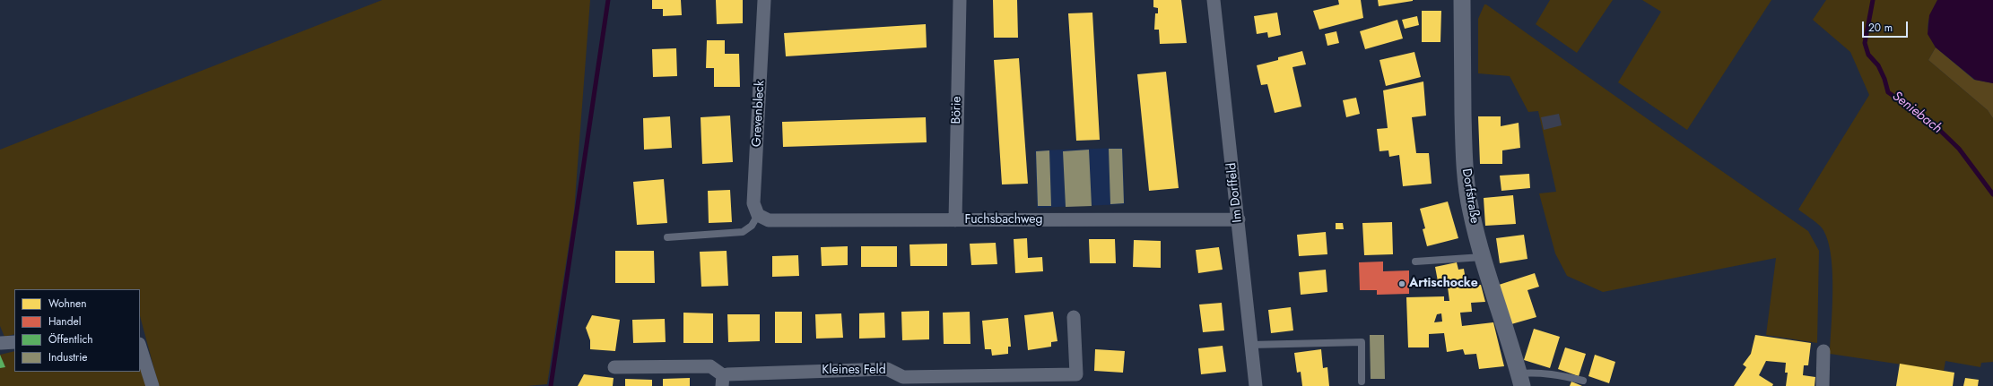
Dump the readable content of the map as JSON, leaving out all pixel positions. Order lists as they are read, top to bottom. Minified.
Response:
{"streets":{"street":["Börie","Grevenbleck","Im Dorffeld","Dorfstraße","Fuchsbachweg","Kleines Feld"]},"crossings":[["Börie","Fuchsbachweg"],["Grevenbleck","Fuchsbachweg"],["Im Dorffeld","Fuchsbachweg"]],"water":["Seniebach"],"places":["Artischocke"],"legend":["Wohnen","Handel","Öffentlich","Industrie"],"scale_bar":"20 m"}
